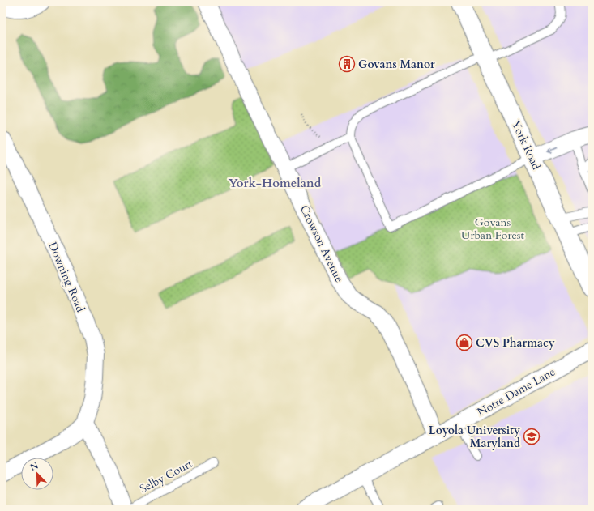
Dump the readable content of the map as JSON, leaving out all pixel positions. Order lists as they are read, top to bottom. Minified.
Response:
{"streets":{"main road":["York Road"],"street":["Crowson Avenue","Downing Road","Notre Dame Lane"],"lane":["Selby Court"]},"crossings":[["Crowson Avenue","Notre Dame Lane"]],"districts":["York-Homeland"],"parks":["Govans Urban Forest"],"places":{"building":["Govans Manor"],"shop":["CVS Pharmacy"],"school or university":["Loyola University Maryland"]},"north":"top left"}
